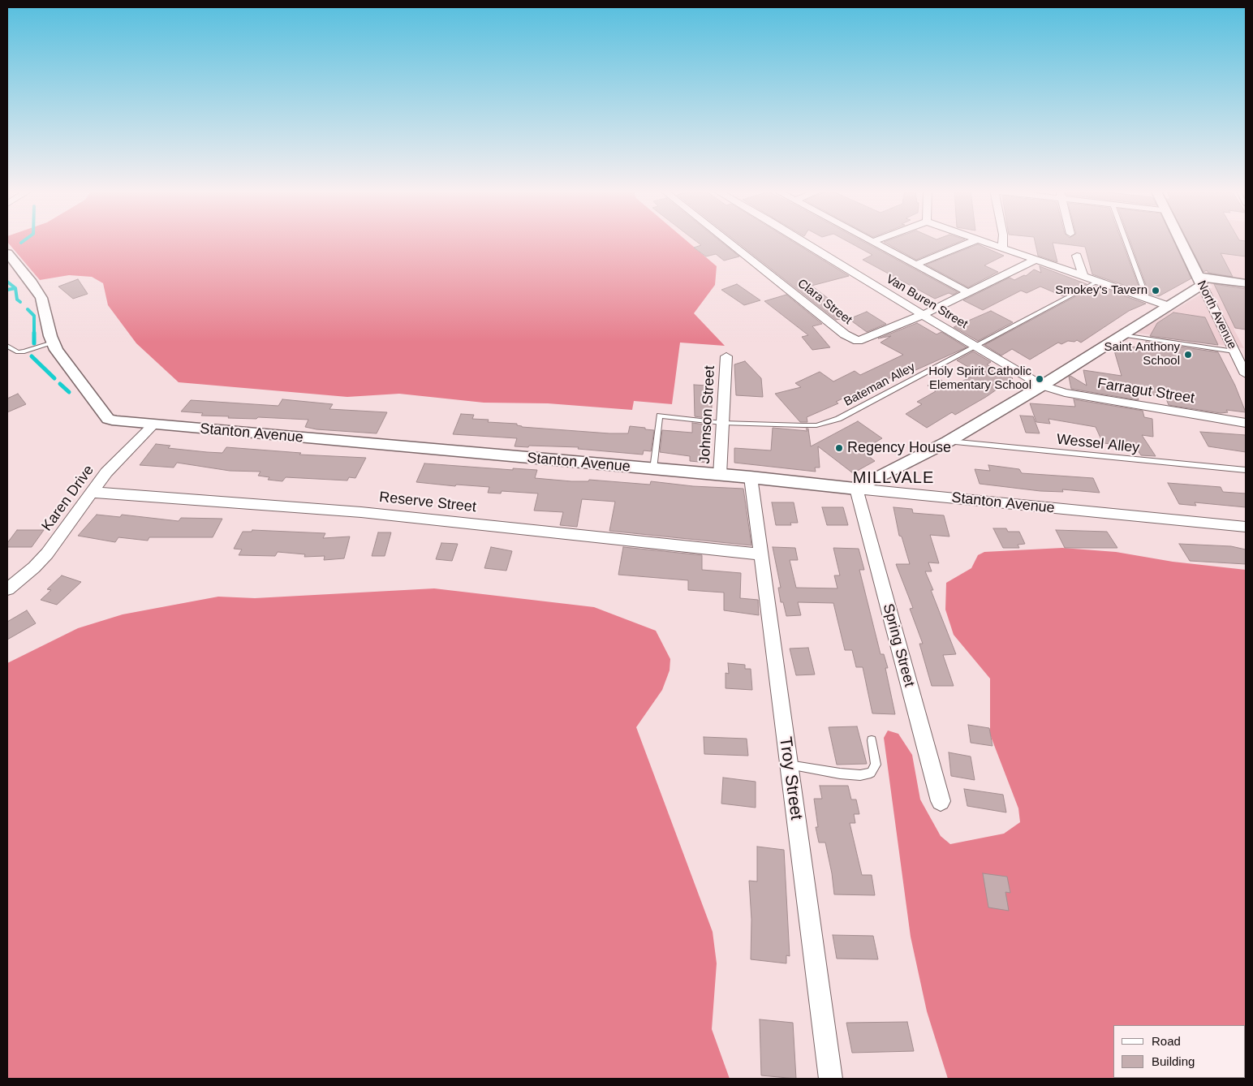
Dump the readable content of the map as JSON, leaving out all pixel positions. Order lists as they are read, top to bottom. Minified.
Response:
{"streets":{"street":["Clara Street","Van Buren Street","North Avenue","Farragut Street","Johnson Street","Stanton Avenue","Karen Drive","Reserve Street","Spring Street","Troy Street"],"lane":["Bateman Alley","Wessel Alley"]},"crossings":[["Clara Street","Van Buren Street"],["Van Buren Street","Bateman Alley"],["Van Buren Street","Farragut Street"],["Bateman Alley","Johnson Street"],["Bateman Alley","Stanton Avenue"],["Johnson Street","Stanton Avenue"],["Stanton Avenue","Karen Drive"],["Stanton Avenue","Spring Street"],["Stanton Avenue","Troy Street"],["Karen Drive","Reserve Street"],["Reserve Street","Troy Street"]],"districts":["MILLVALE"],"places":["Smokey's Tavern","Saint Anthony School","Holy Spirit Catholic Elementary School","Regency House"],"legend":["Road","Building"]}
